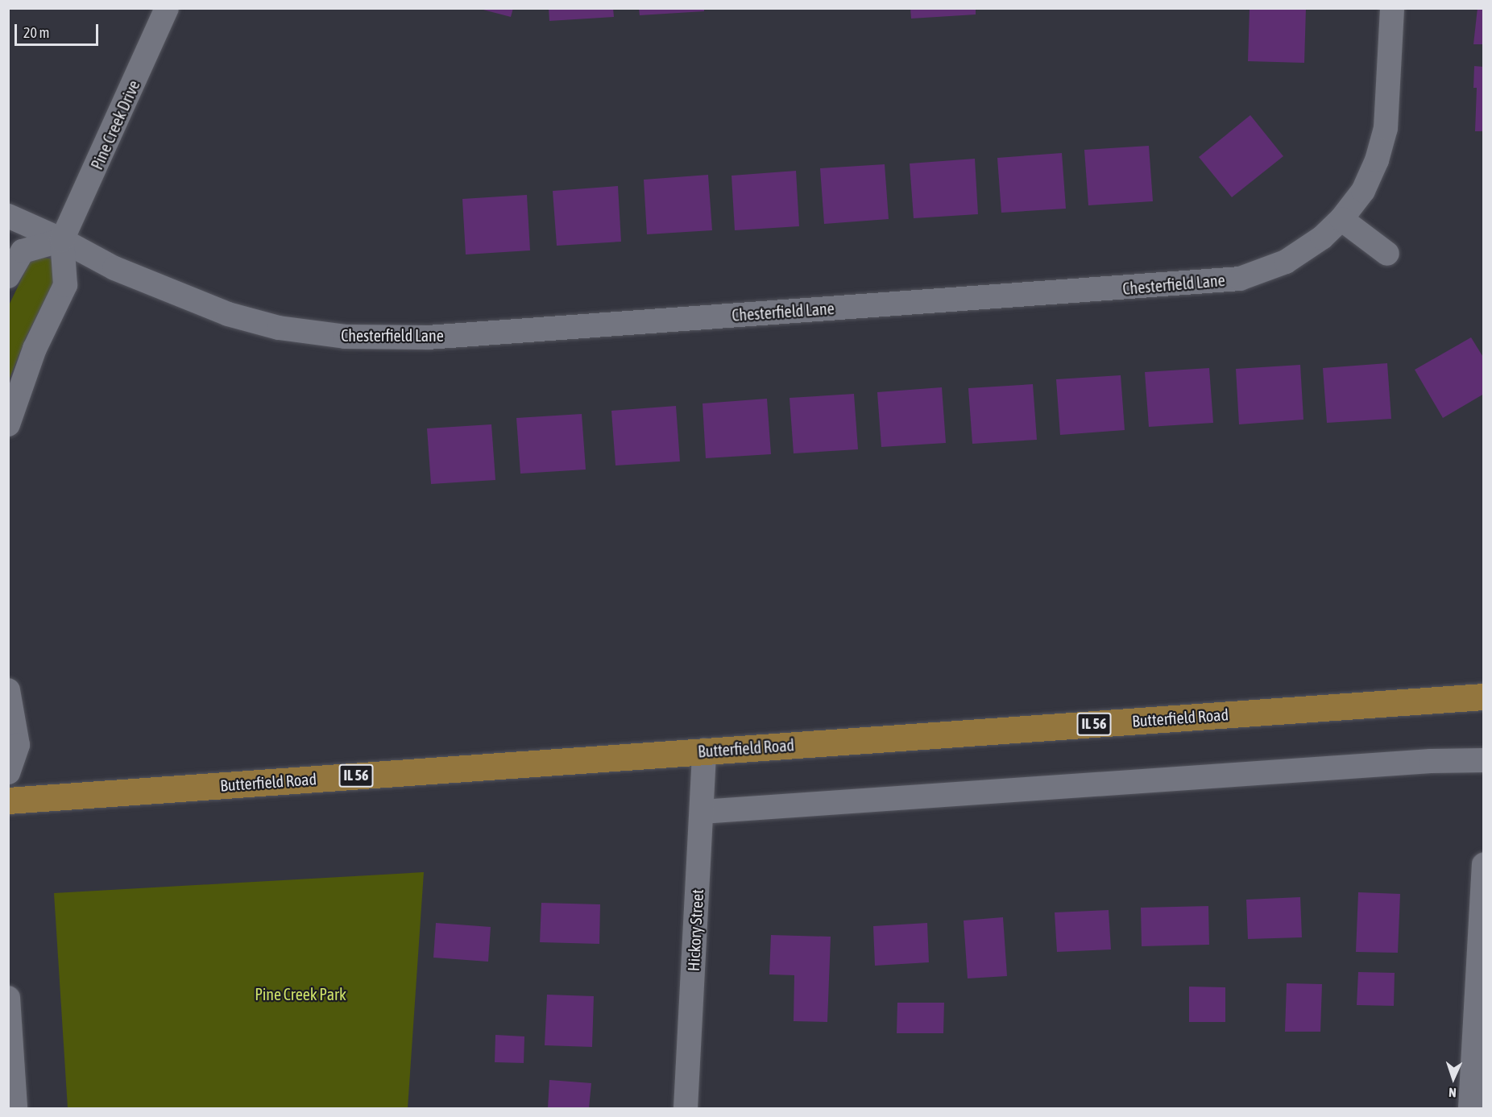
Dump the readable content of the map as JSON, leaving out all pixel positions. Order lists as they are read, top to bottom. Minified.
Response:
{"streets":{"main road":["Butterfield Road","IL 56"],"street":["Pine Creek Drive","Chesterfield Lane","Hickory Street"]},"crossings":[["Pine Creek Drive","Chesterfield Lane"],["Butterfield Road","Hickory Street"]],"parks":["Pine Creek Park"],"scale_bar":"20 m","north":"bottom"}
